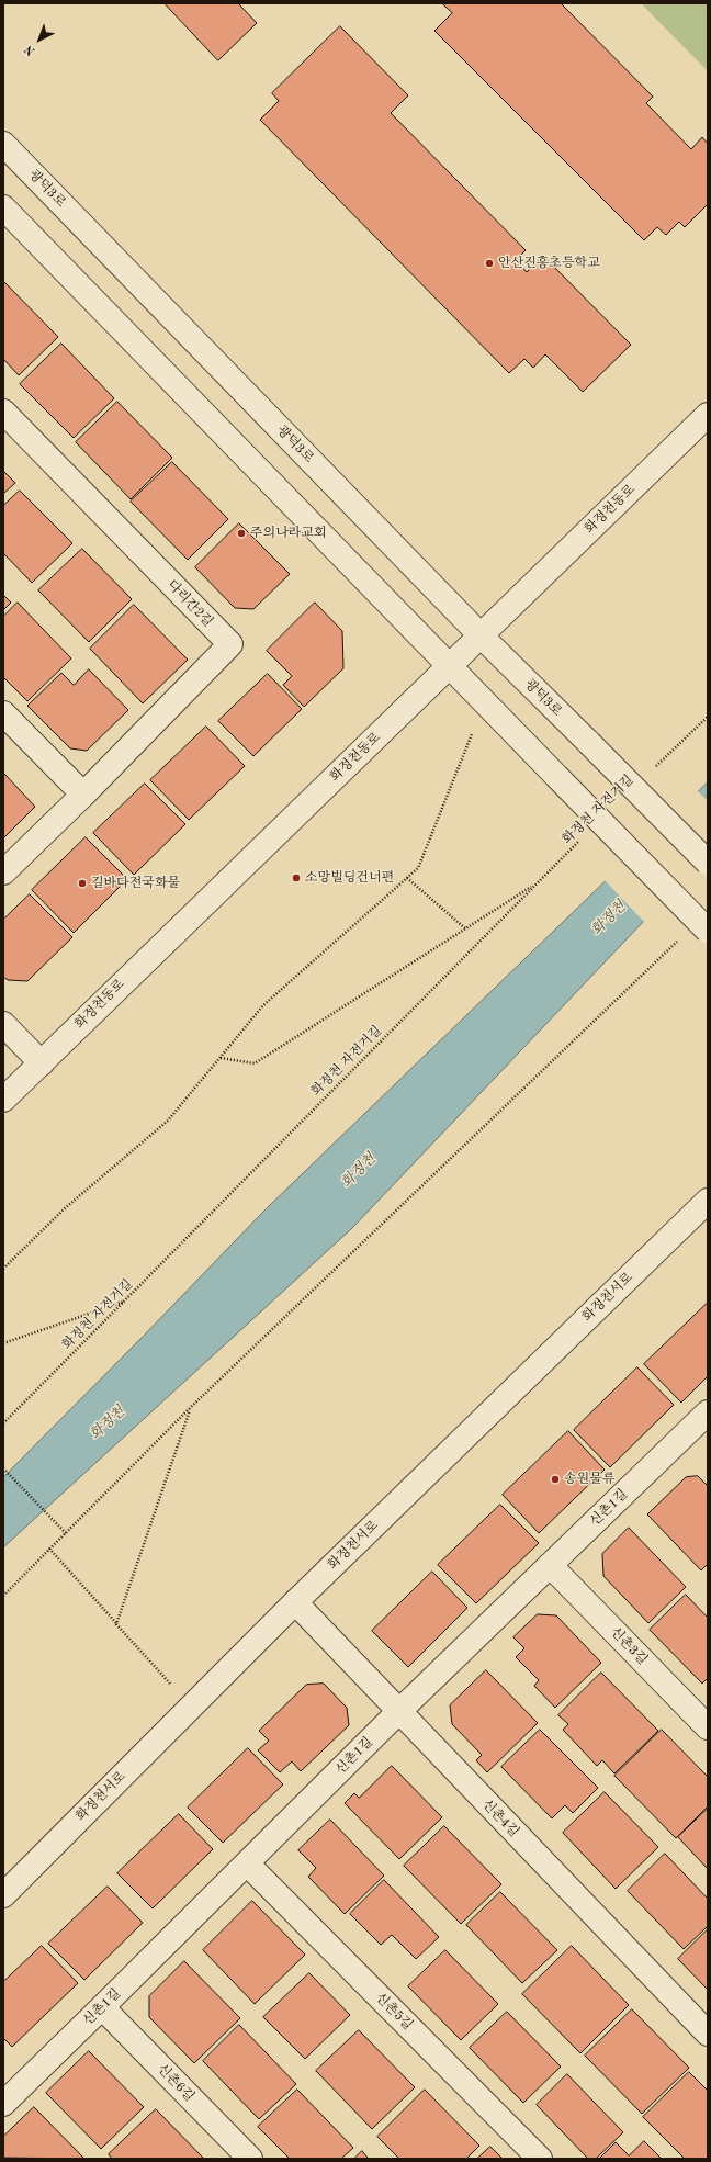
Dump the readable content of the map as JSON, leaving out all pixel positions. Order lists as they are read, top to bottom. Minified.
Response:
{"streets":{"street":["광덕3로","화정천동로","다리간2길","화정천서로","신촌1길","신촌3길","신촌4길","신촌5길","신촌6길"],"path":["화정천 자전거길"]},"crossings":[["광덕3로","화정천동로"],["화정천서로","신촌4길"],["신촌1길","신촌3길"],["신촌1길","신촌4길"],["신촌1길","신촌5길"],["신촌1길","신촌6길"]],"water":["화정천"],"places":["안산진흥초등학교","주의나라교회","소망빌딩건너편","길바다전국화물","송원물류"],"north":"bottom left"}
